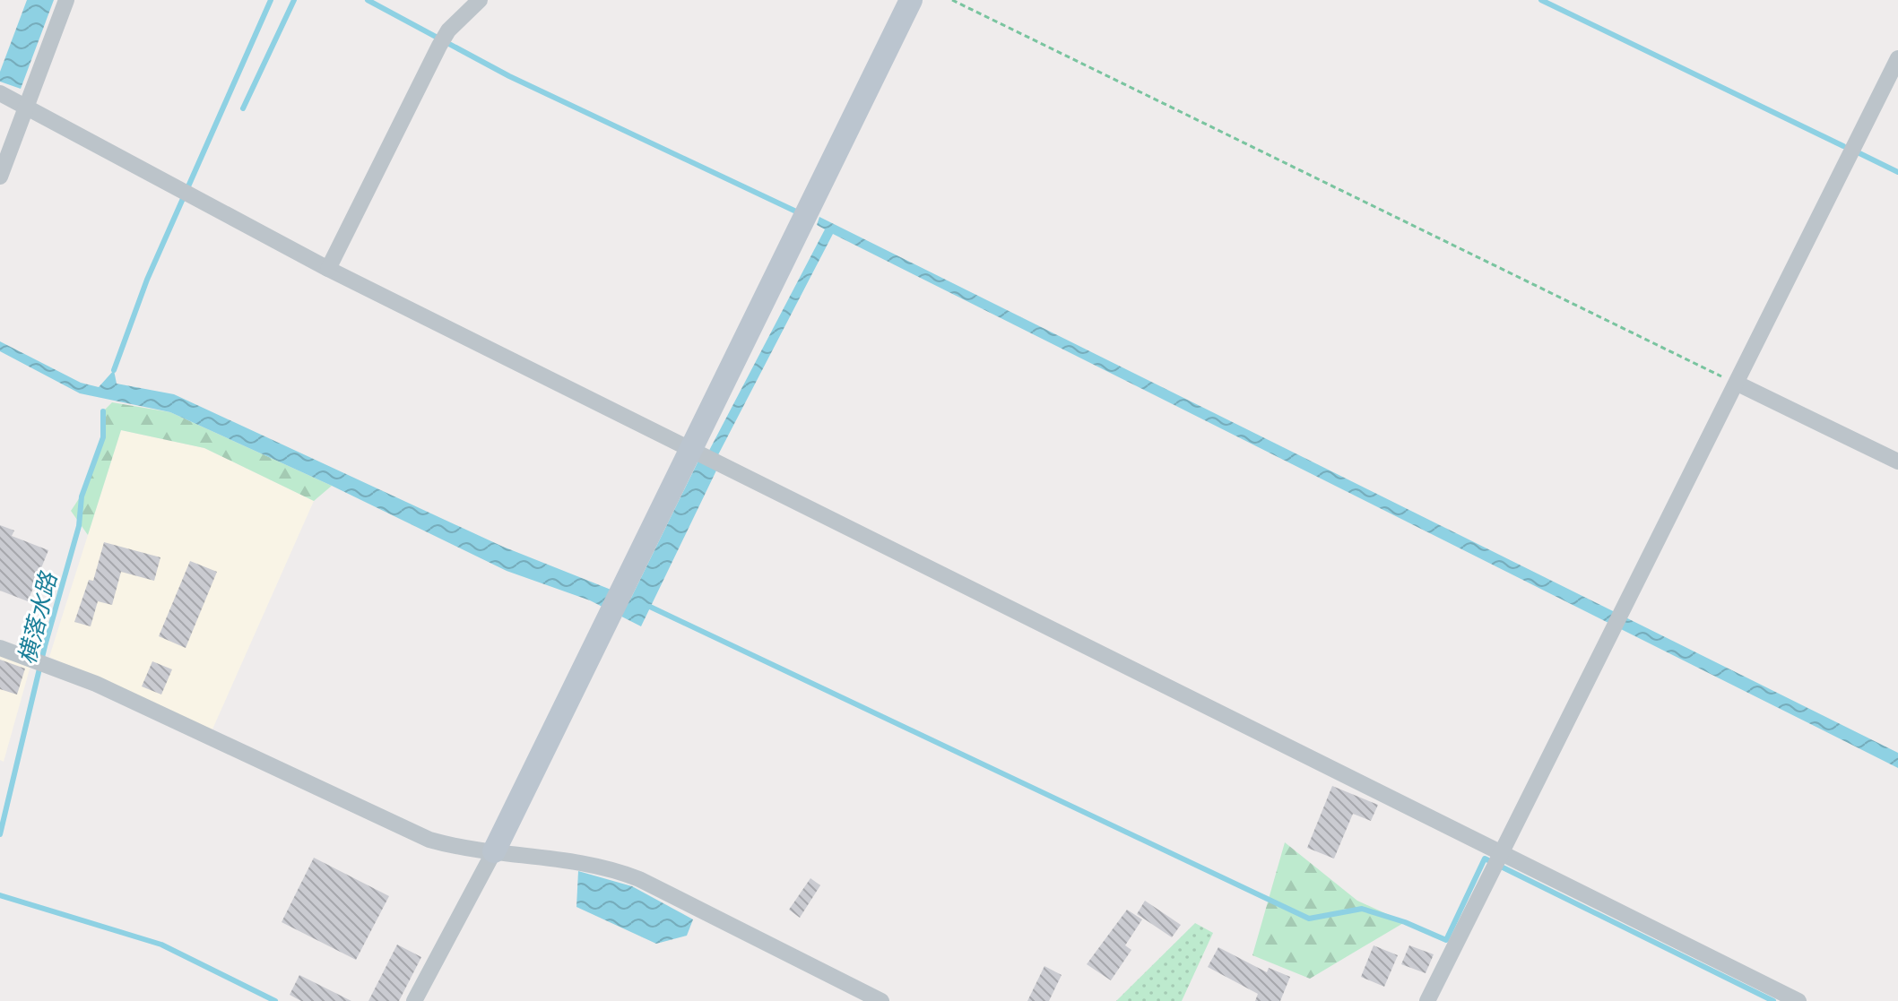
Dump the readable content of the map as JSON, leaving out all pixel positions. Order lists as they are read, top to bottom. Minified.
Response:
{"water":["横落水路"]}
